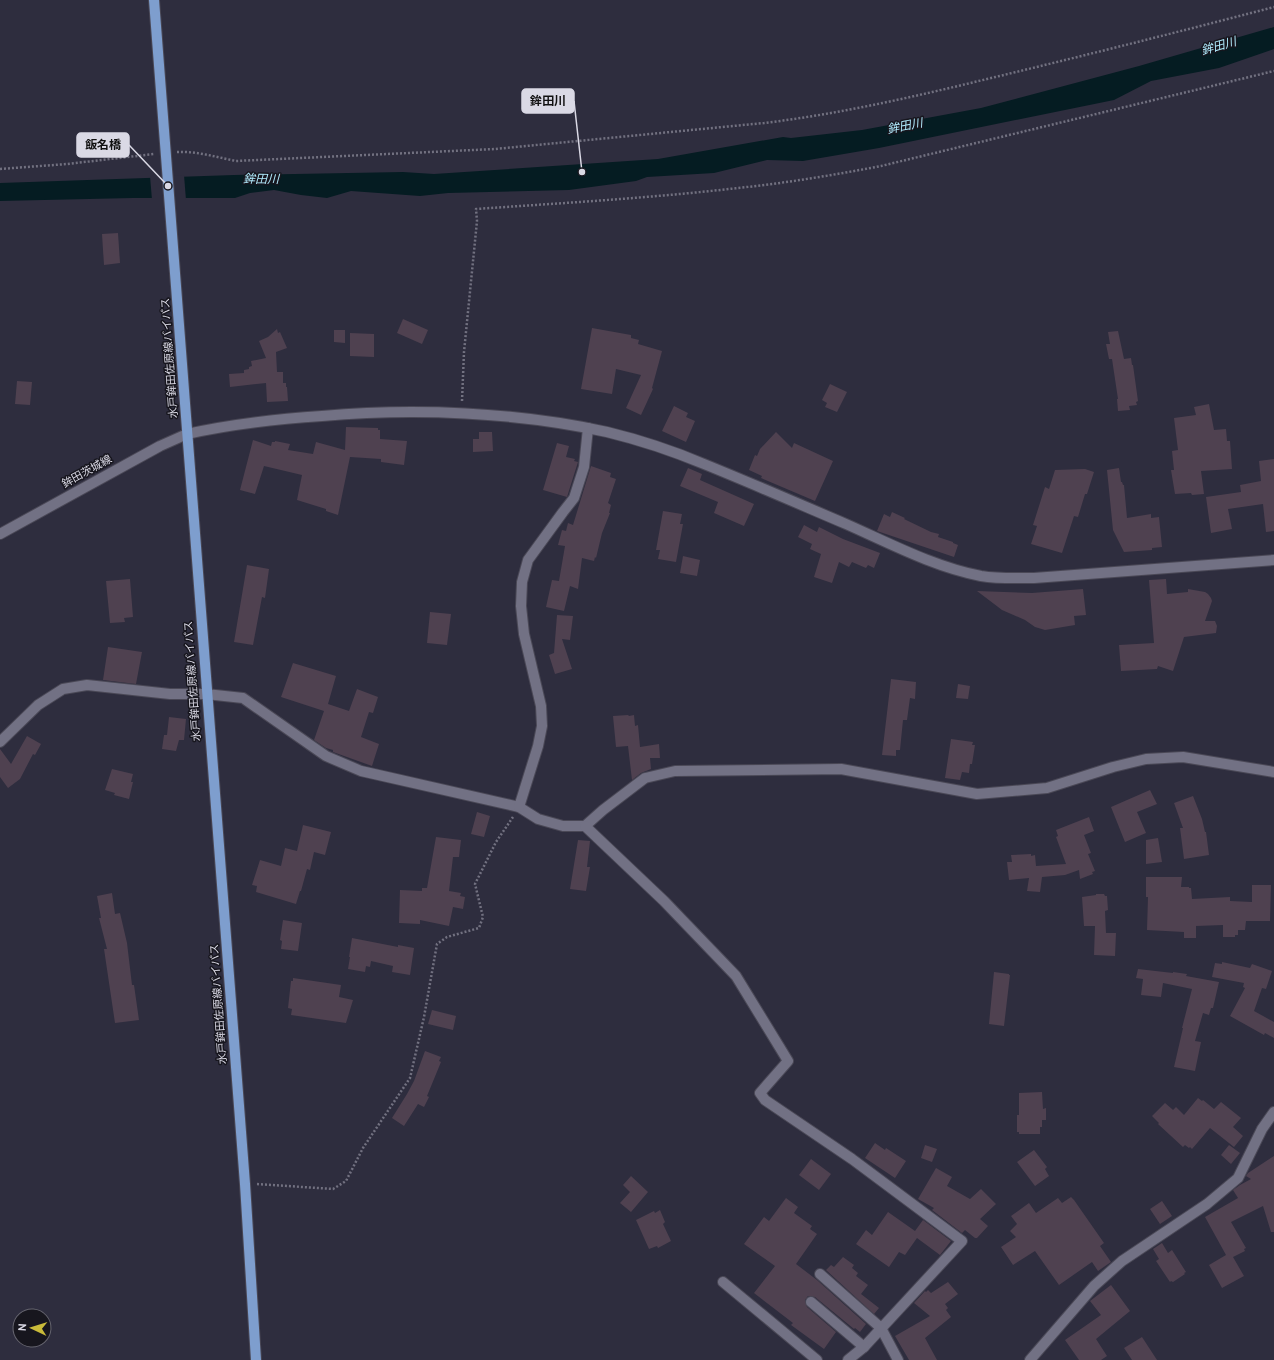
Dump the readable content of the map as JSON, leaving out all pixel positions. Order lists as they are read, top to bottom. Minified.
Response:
{"streets":{"main road":["水戸鉾田佐原線バイパス"],"street":["鉾田茨城線"]},"crossings":[["水戸鉾田佐原線バイパス","鉾田茨城線"]],"water":["鉾田川"],"places":["鉾田川","飯名橋"],"north":"left"}
